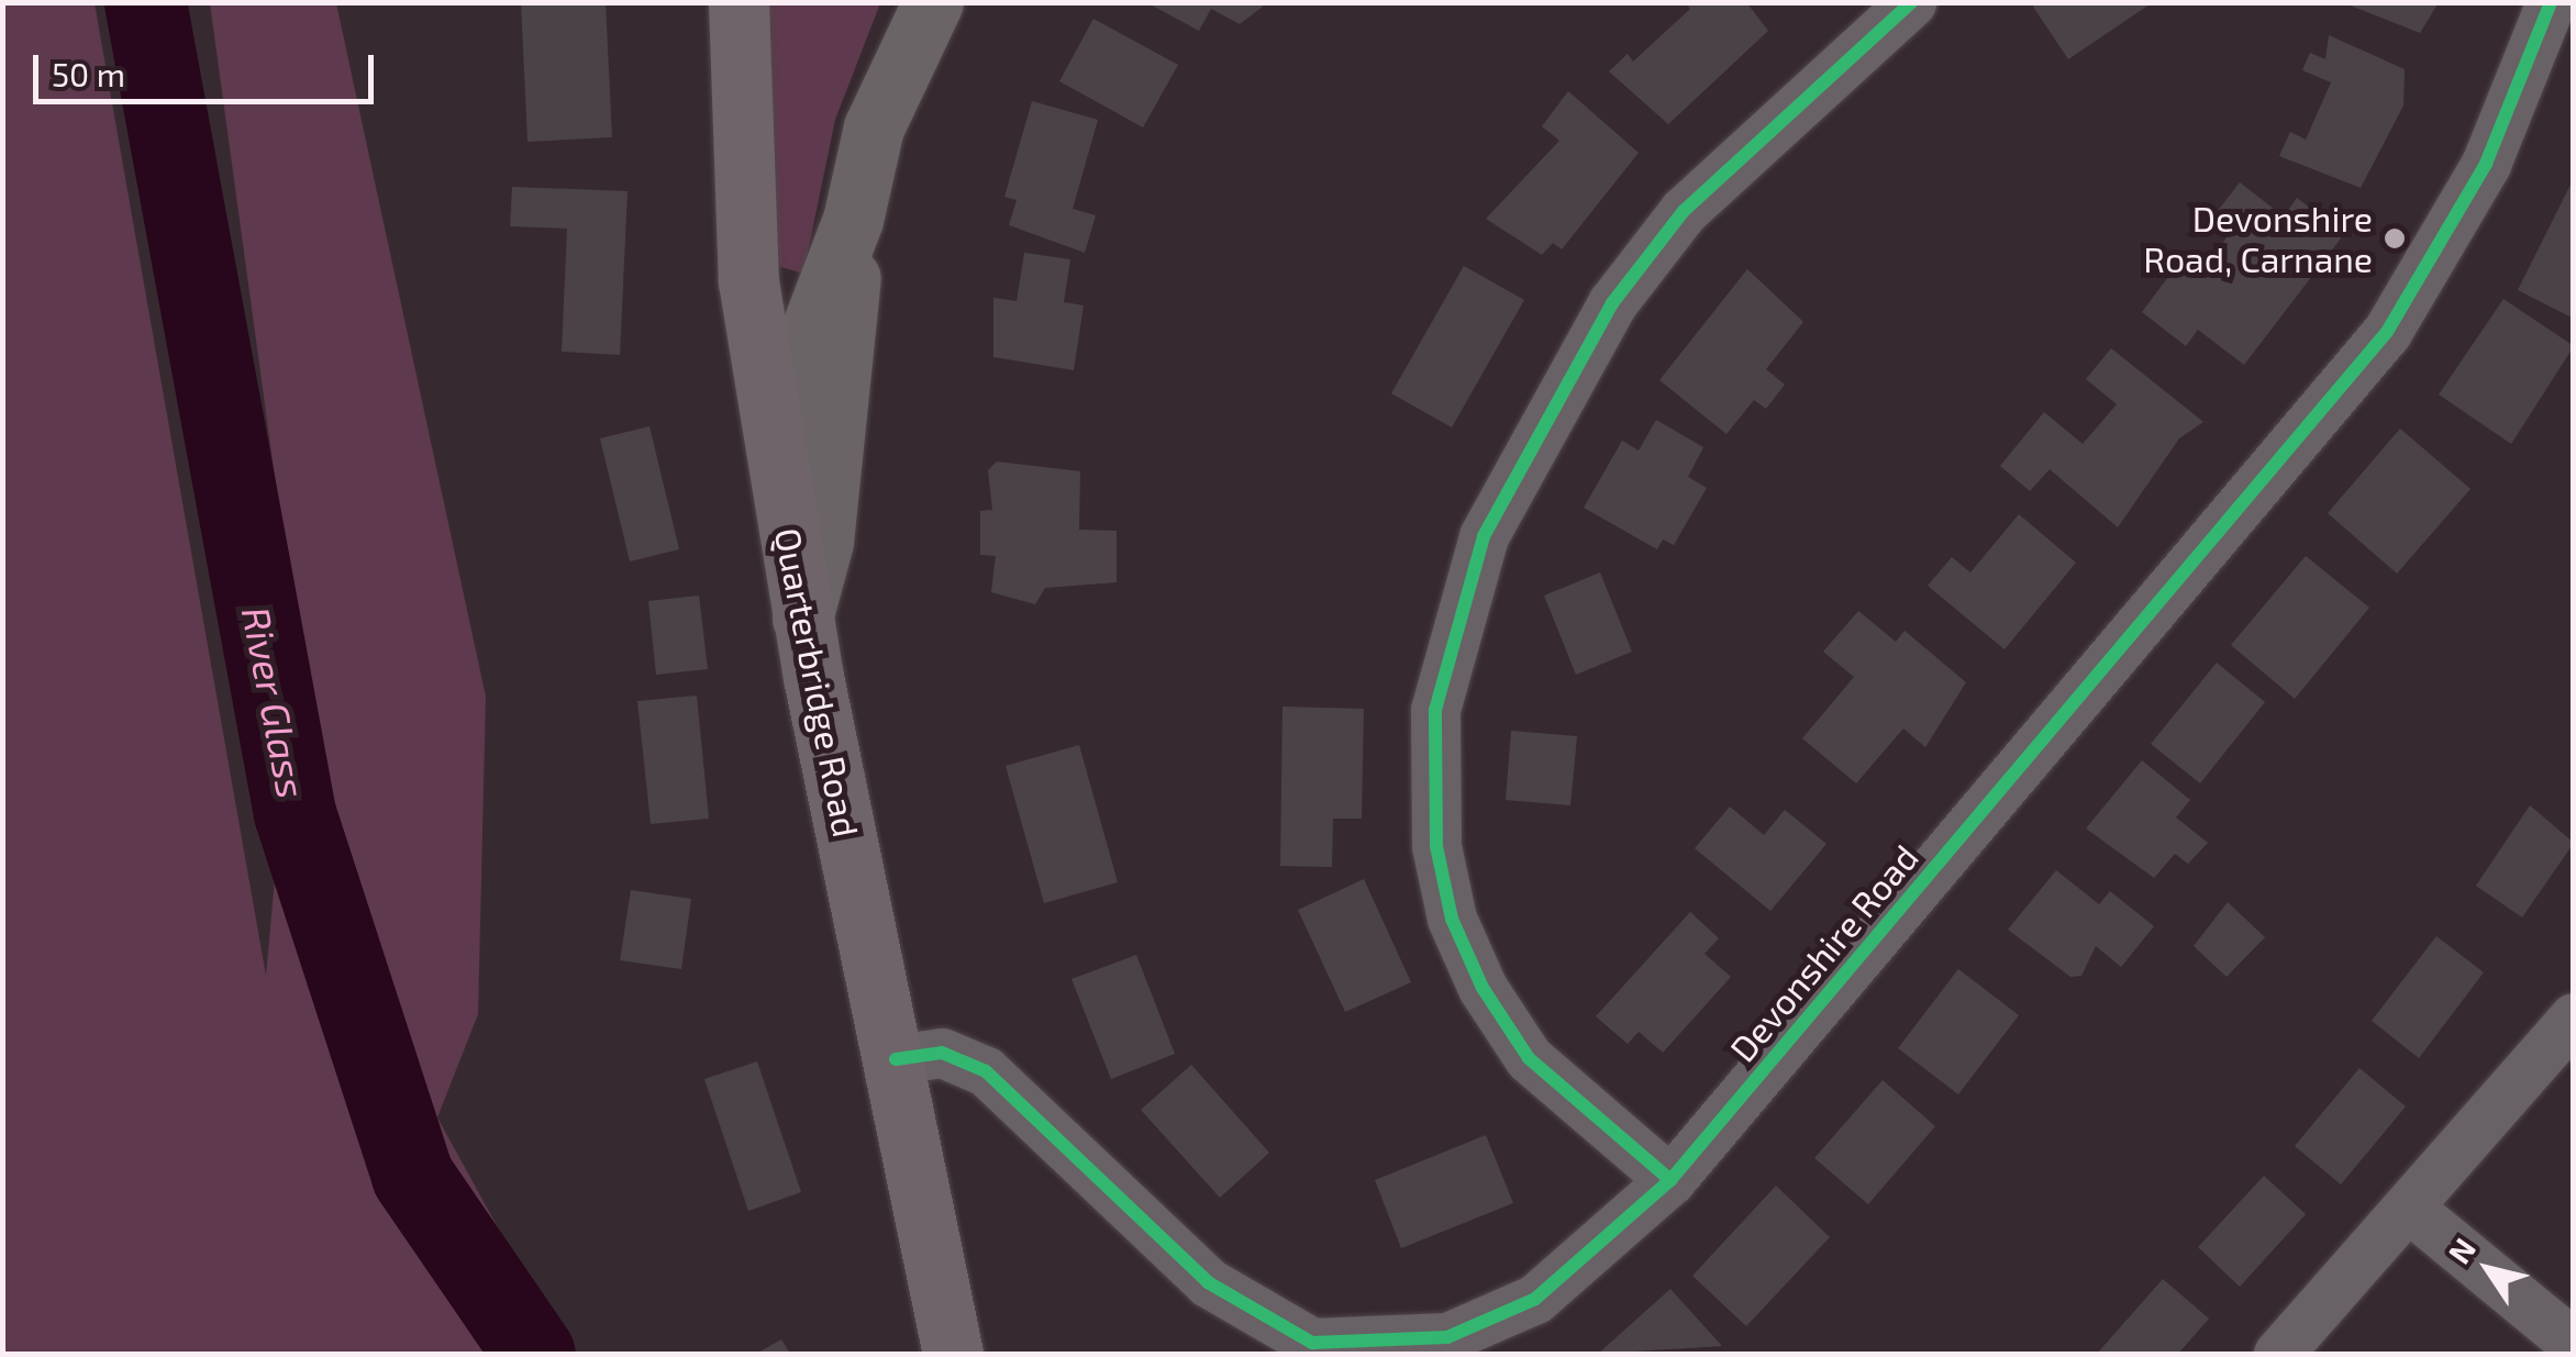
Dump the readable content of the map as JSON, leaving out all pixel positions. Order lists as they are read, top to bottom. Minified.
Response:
{"streets":{"highway":["Quarterbridge Road"],"street":["Devonshire Road"]},"crossings":[["Quarterbridge Road","Devonshire Road"]],"water":["River Glass"],"places":["Devonshire Road, Carnane"],"scale_bar":"50 m","north":"top left"}
